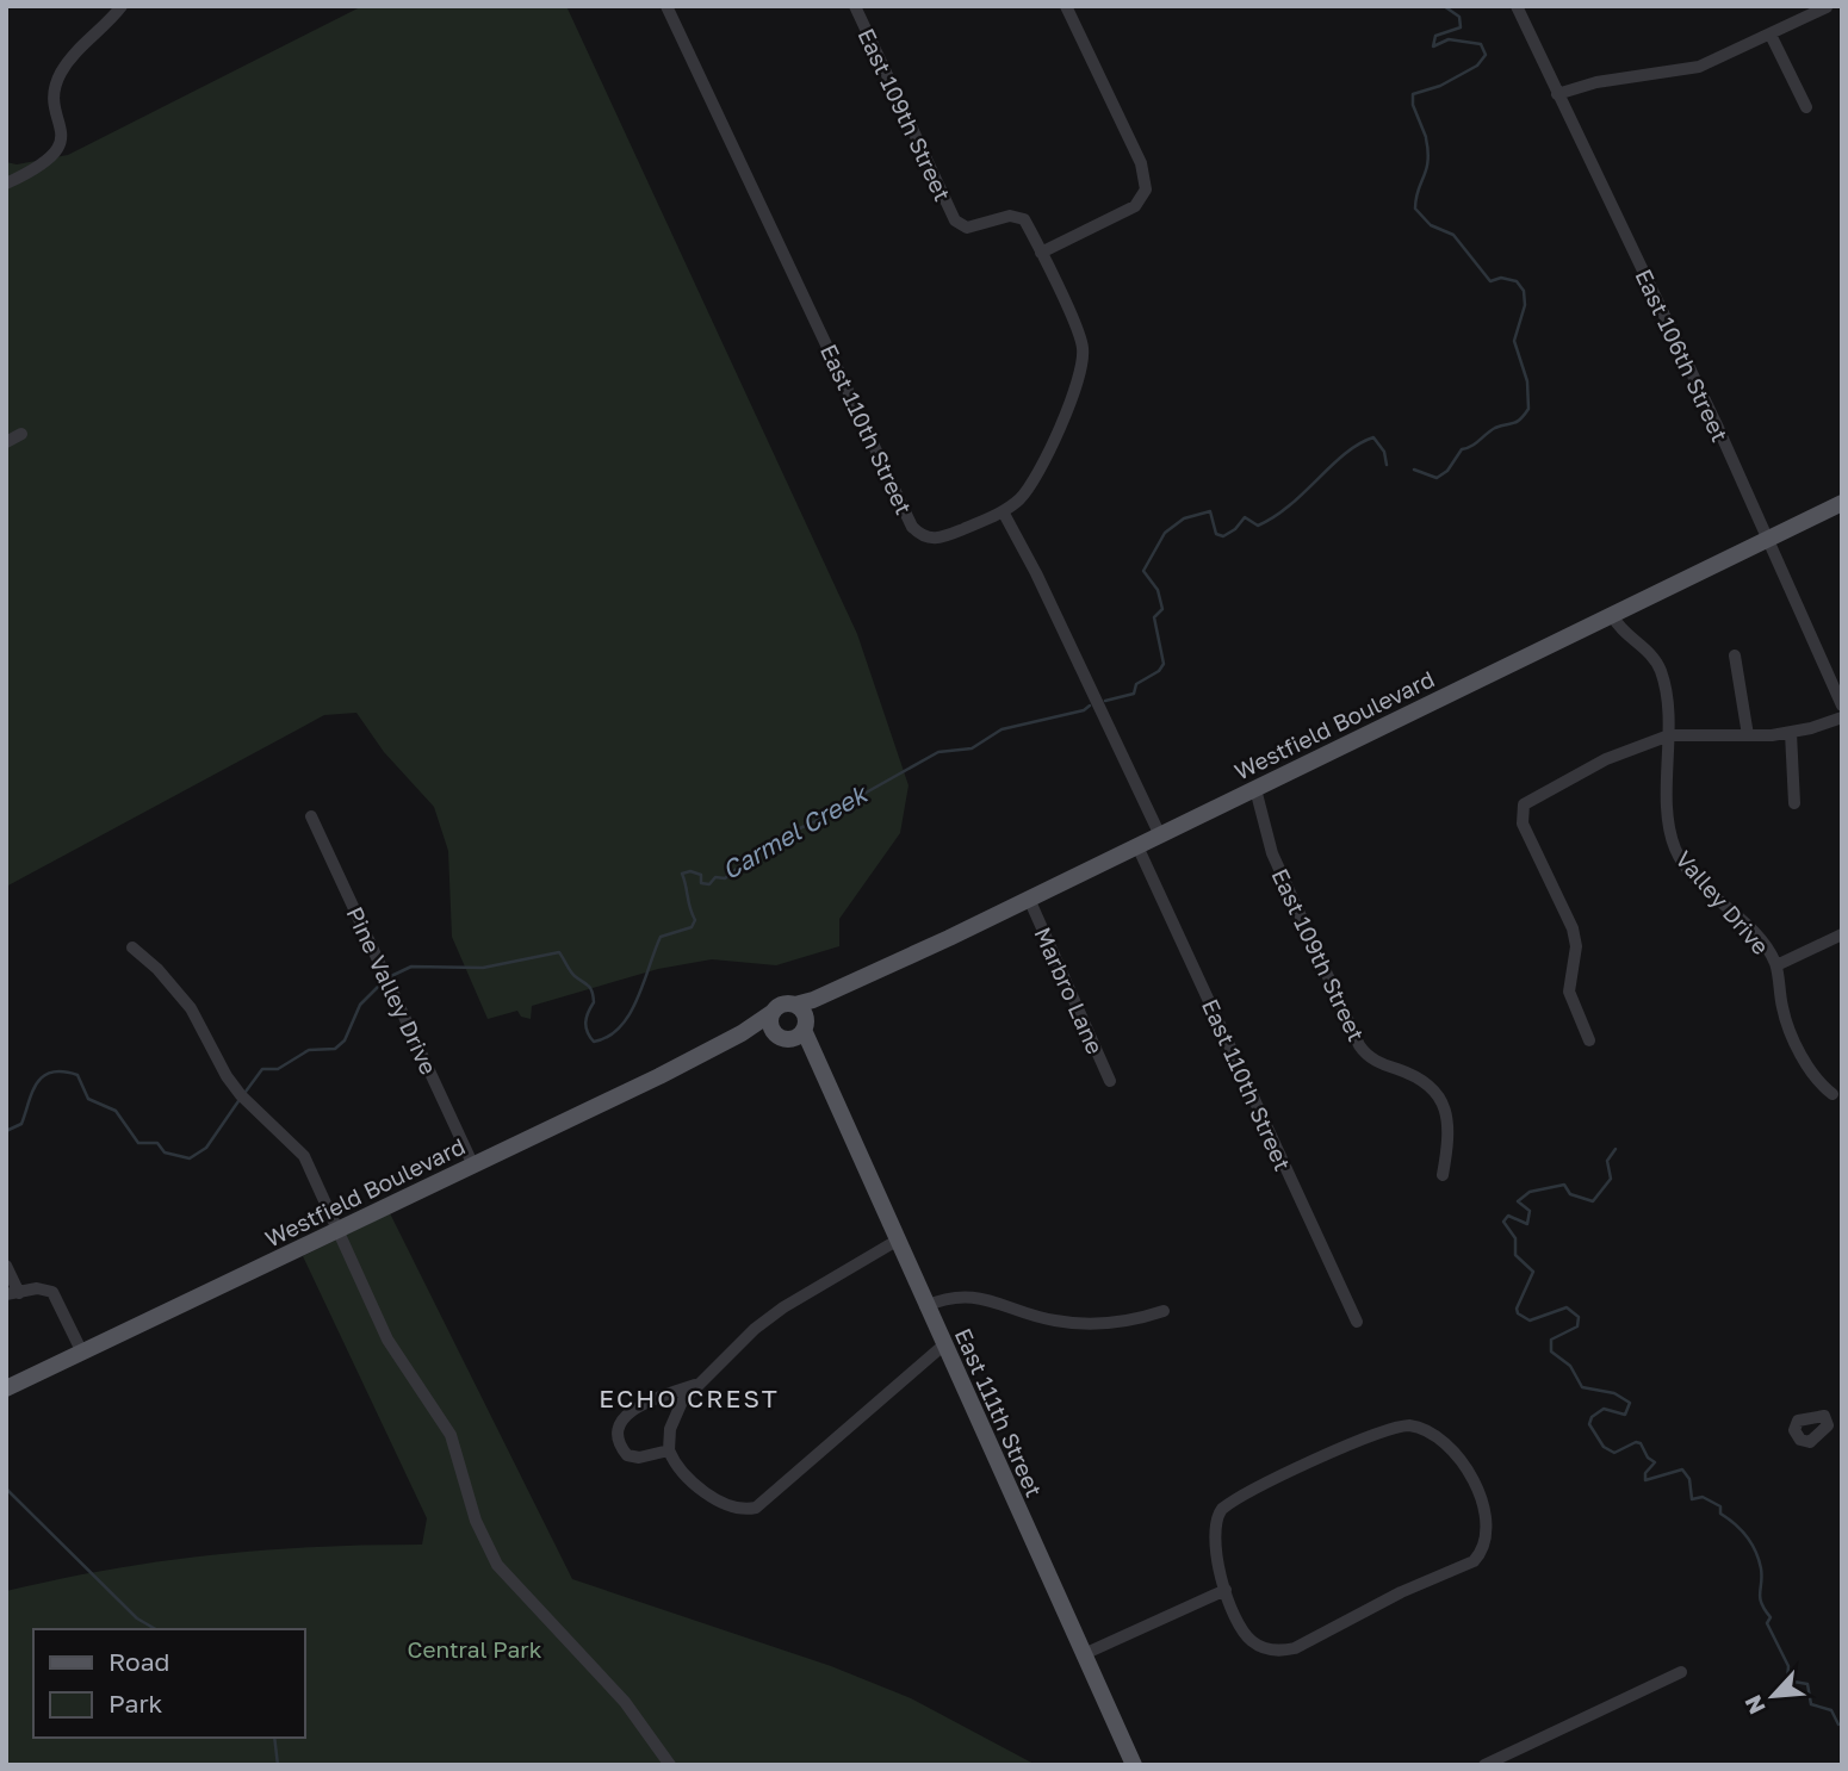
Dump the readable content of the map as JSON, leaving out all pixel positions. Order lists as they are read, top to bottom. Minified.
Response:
{"streets":{"main road":["Westfield Boulevard","East 111th Street"],"street":["East 109th Street","East 106th Street","East 110th Street","Valley Drive","Pine Valley Drive","Marbro Lane"]},"crossings":[["East 109th Street","East 110th Street"],["East 109th Street","Westfield Boulevard"],["East 106th Street","Westfield Boulevard"],["East 110th Street","Westfield Boulevard"],["Westfield Boulevard","Valley Drive"],["Westfield Boulevard","Pine Valley Drive"],["Westfield Boulevard","Marbro Lane"],["Westfield Boulevard","East 111th Street"]],"districts":["ECHO CREST"],"water":["Carmel Creek"],"parks":["Central Park"],"legend":["Road","Park"],"north":"bottom left"}
